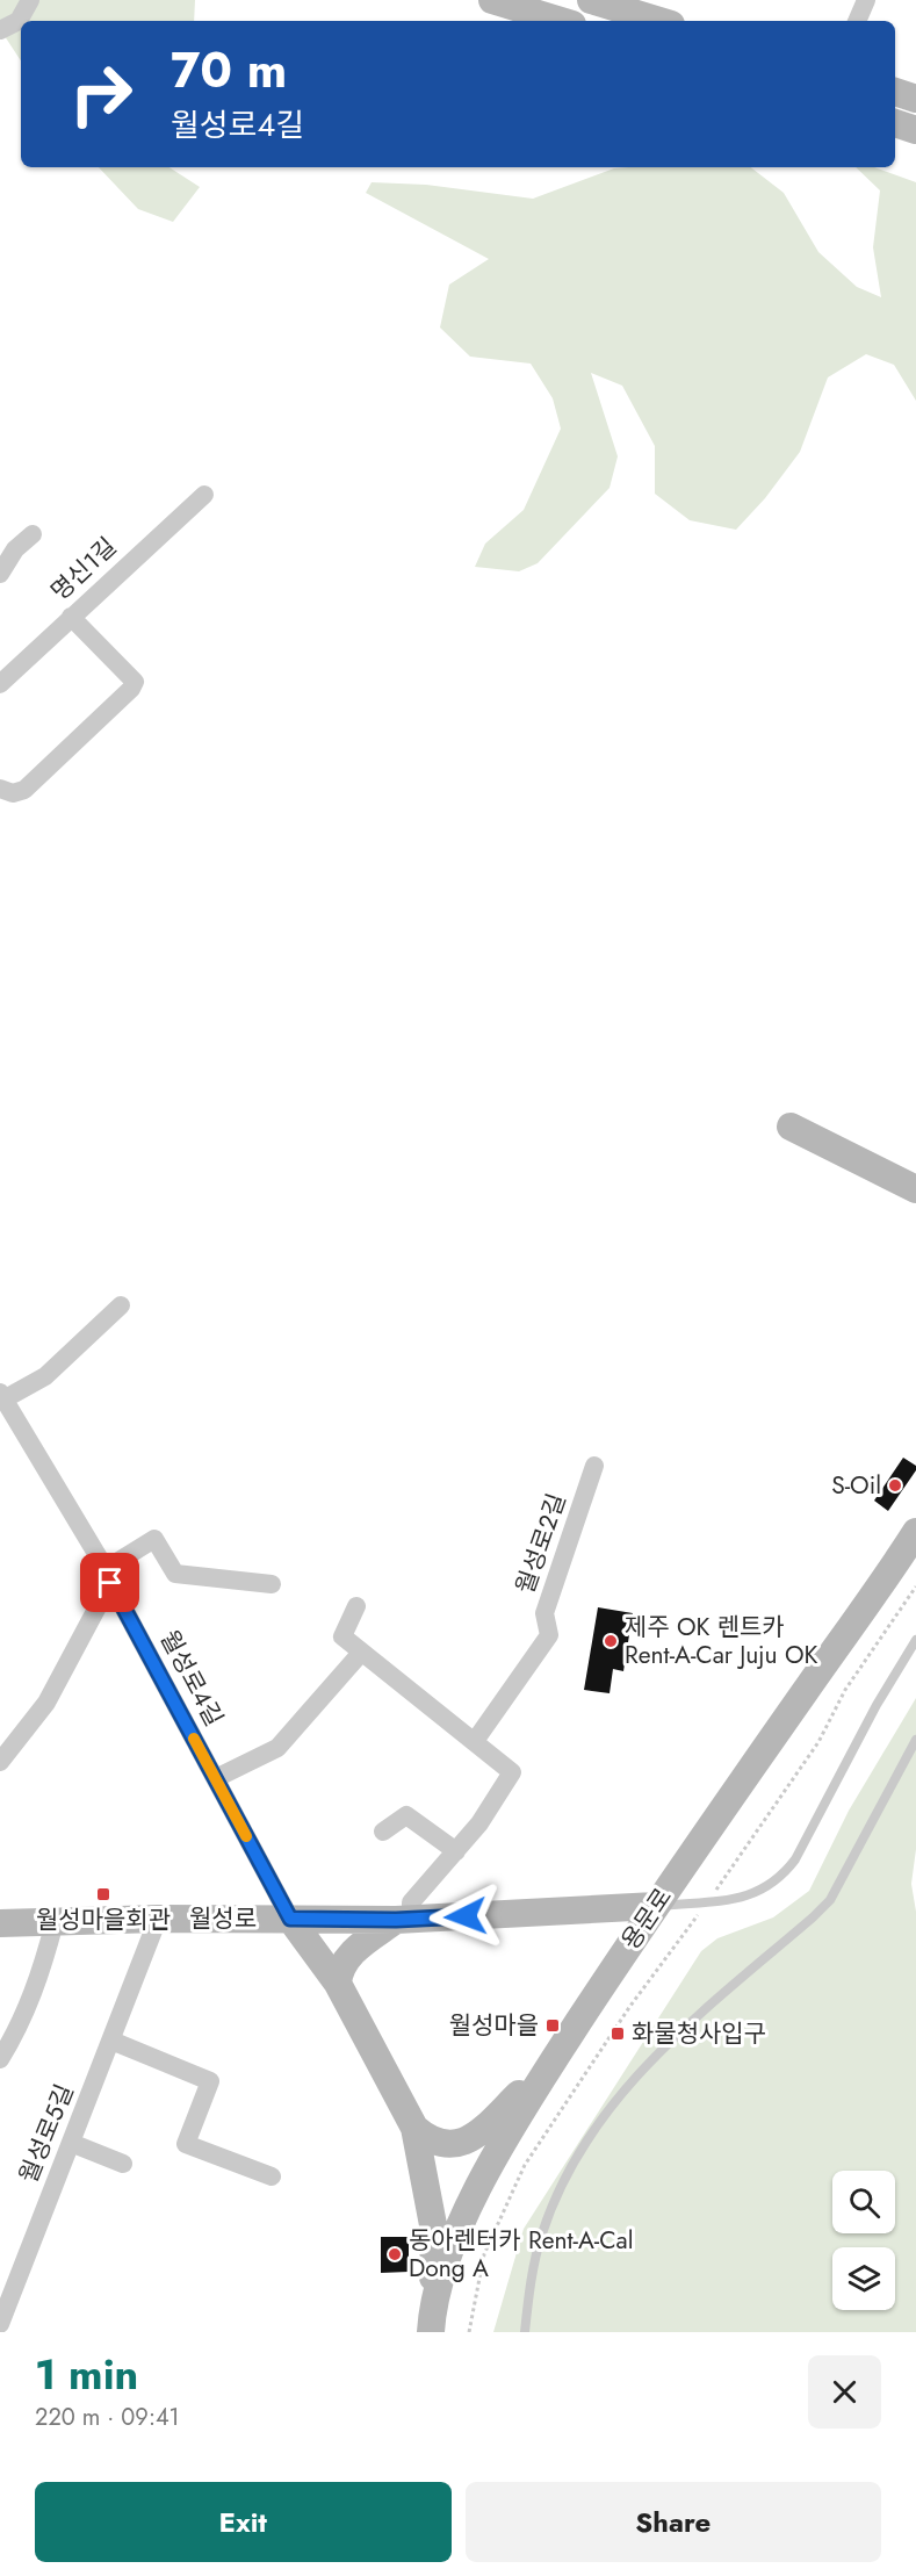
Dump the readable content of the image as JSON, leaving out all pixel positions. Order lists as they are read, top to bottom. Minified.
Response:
{"streets":{"street":["명신1길","월성로2길","월성로4길","월성로","용문로","월성로5길"]},"crossings":[["월성로4길","월성로"],["월성로","용문로"],["월성로","월성로5길"]],"places":{"other":["S-Oil","제주 OK 렌트카 Rent-A-Car Juju OK","동아렌터카 Rent-A-Cal Dong A"],"transit":["월성마을회관","월성마을","화물청사입구"]},"page":{"turn":["70 m","월성로4길"],"heading":["1 min","220 m · 09:41"],"buttons":["Exit","Share"]}}
